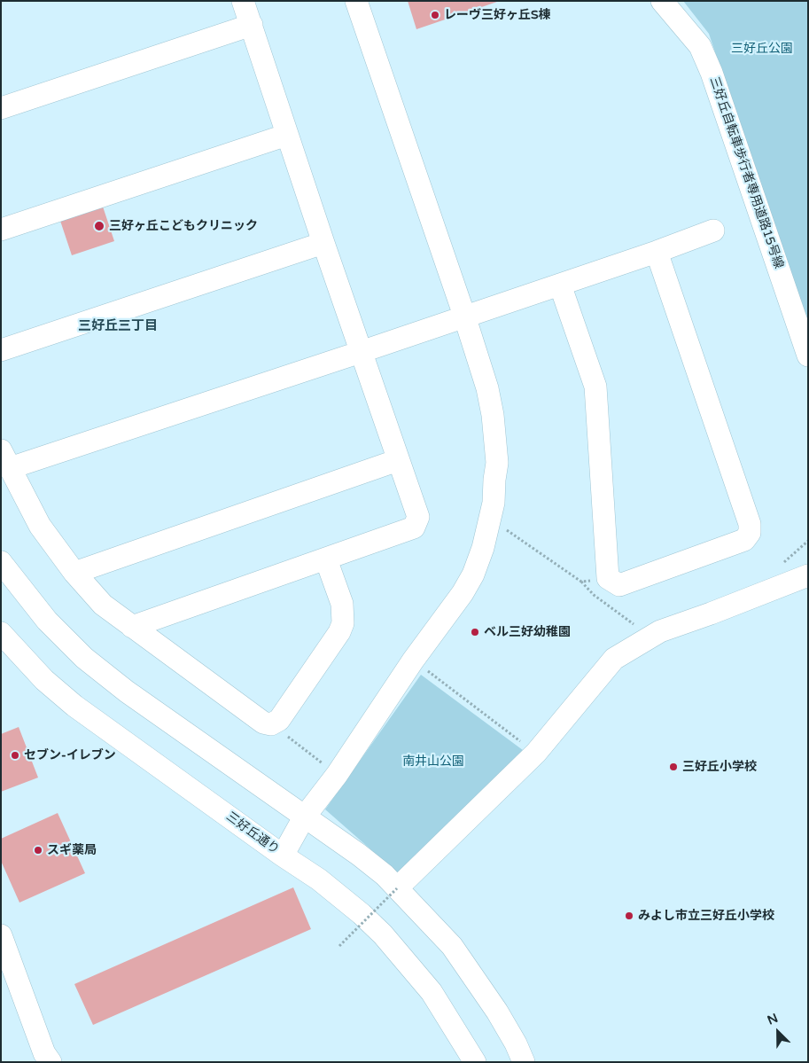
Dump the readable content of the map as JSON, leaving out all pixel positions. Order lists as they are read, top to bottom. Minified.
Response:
{"streets":{"street":["三好丘自転車歩行者専用道路15号線","三好丘通り"]},"districts":["三好丘三丁目"],"parks":["三好丘公園","南井山公園"],"places":["レーヴ三好ヶ丘S棟","三好ヶ丘こどもクリニック","ベル三好幼稚園","セブン-イレブン","三好丘小学校","スギ薬局","みよし市立三好丘小学校"],"north":"top left"}
